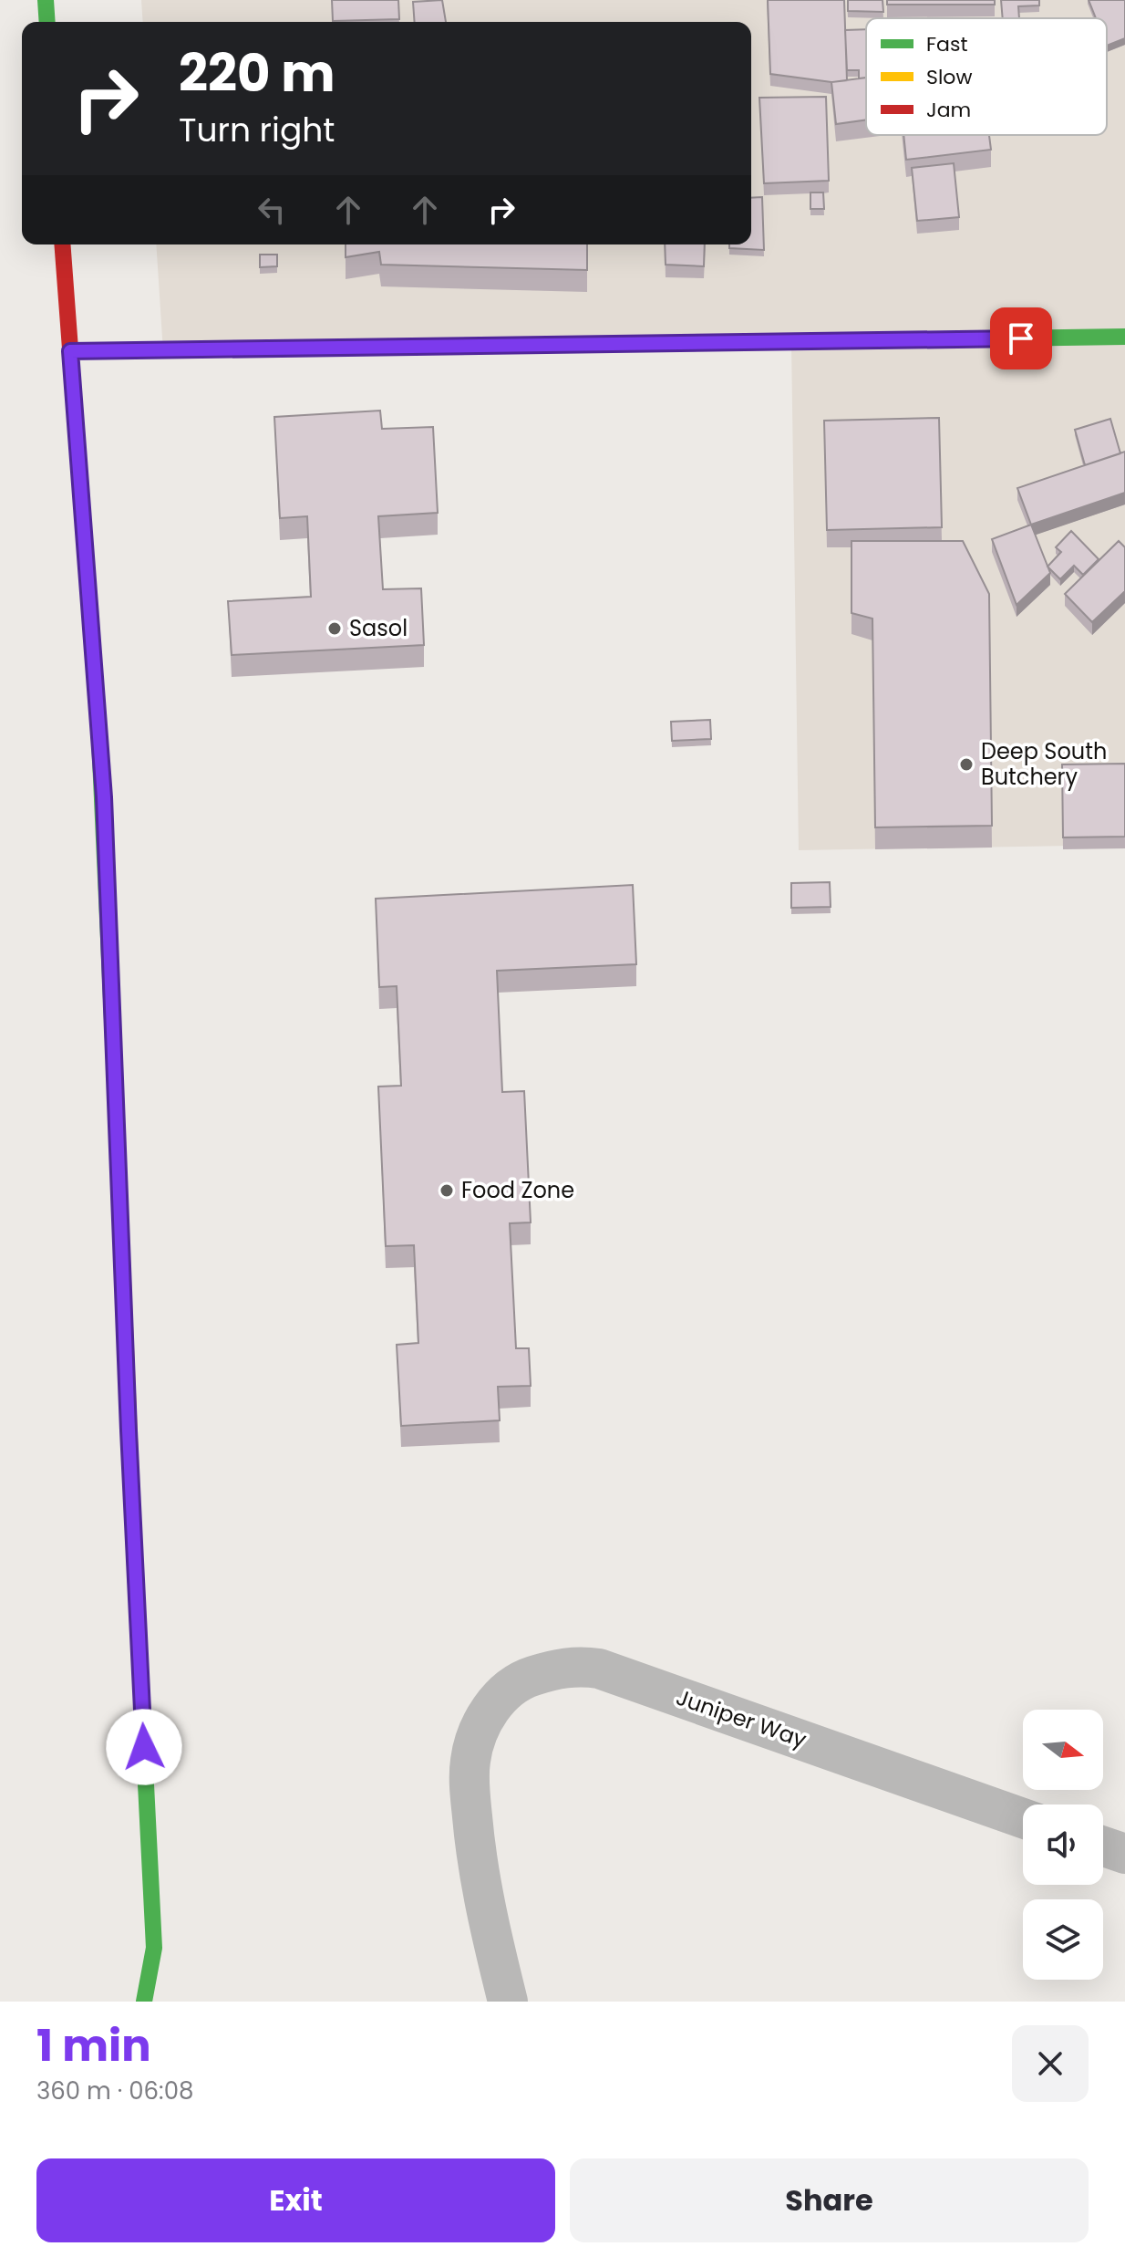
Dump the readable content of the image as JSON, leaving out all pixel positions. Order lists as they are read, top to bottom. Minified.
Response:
{"streets":{"street":["Juniper Way"]},"places":["Sasol","Deep South Butchery","Food Zone"],"legend":["Fast","Slow","Jam"],"north":"right","page":{"turn":["220 m","Turn right"],"heading":["1 min","360 m · 06:08"],"buttons":["Exit","Share"]}}
